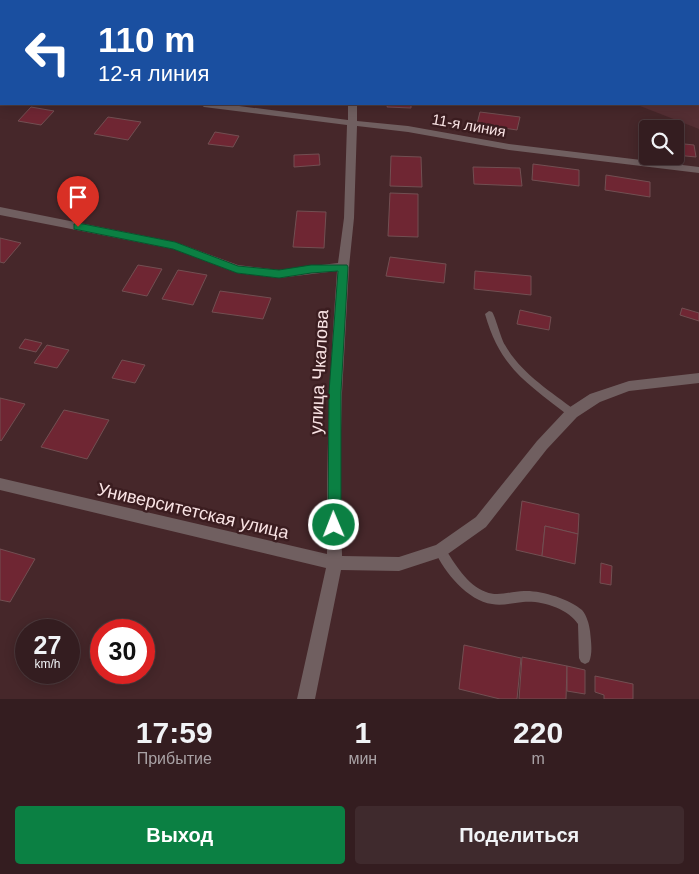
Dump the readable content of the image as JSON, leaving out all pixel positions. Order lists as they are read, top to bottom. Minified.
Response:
{"streets":{"street":["11-я линия","улица Чкалова","Университетская улица"]},"crossings":[["11-я линия","улица Чкалова"],["улица Чкалова","Университетская улица"]],"page":{"turn":["110 m","12-я линия"],"speed":"27 km/h","limit":"30","eta":["17:59","Прибытие","1","мин","220","m"],"buttons":["Выход","Поделиться"]}}
